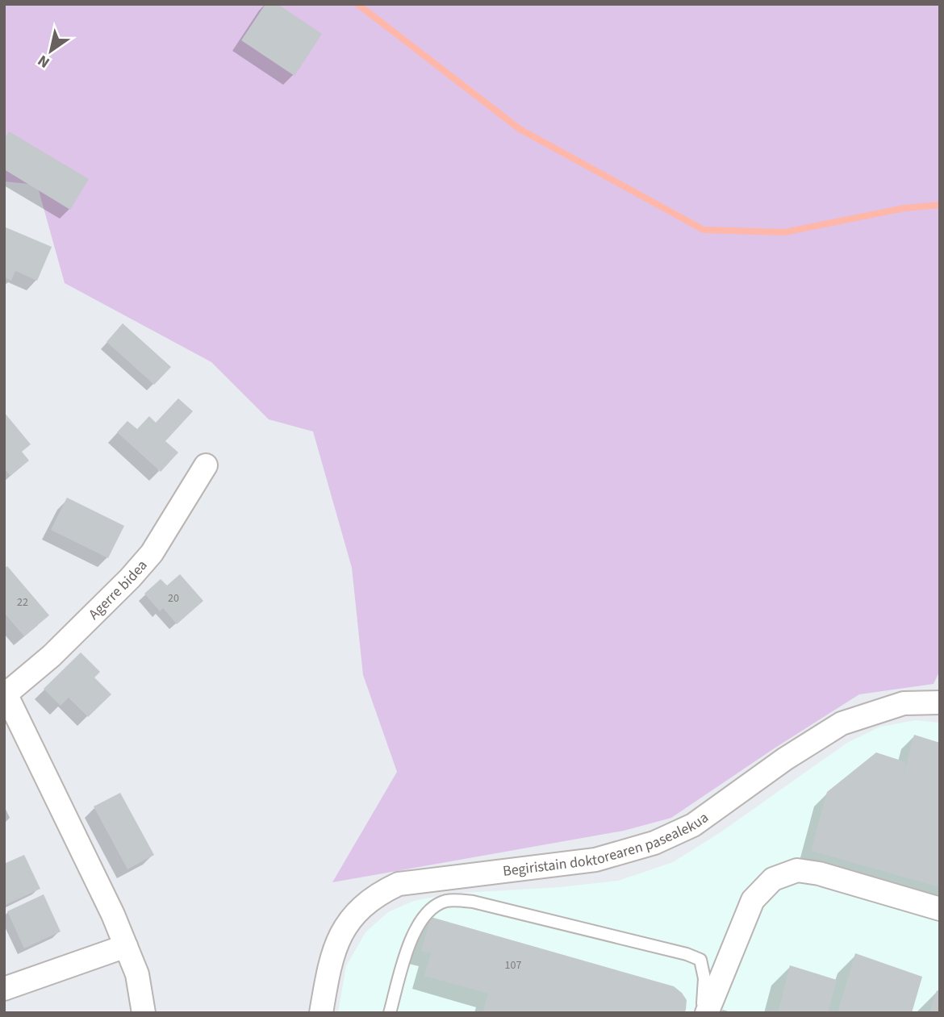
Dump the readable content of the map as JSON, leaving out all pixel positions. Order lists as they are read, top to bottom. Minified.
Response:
{"streets":{"street":["Agerre bidea","Begiristain doktorearen pasealekua"]},"house_numbers":["20","22","107"],"north":"bottom left"}
